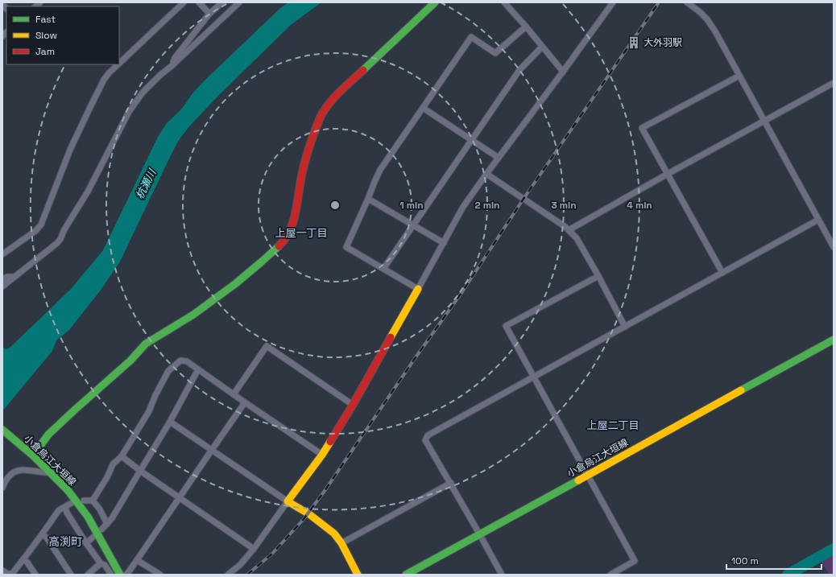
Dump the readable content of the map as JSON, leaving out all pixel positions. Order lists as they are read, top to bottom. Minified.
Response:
{"streets":{"street":["小倉烏江大垣線"]},"districts":["上屋一丁目","上屋二丁目","高渕町"],"water":["杭瀬川"],"places":{"building":["大外羽駅"]},"legend":["Fast","Slow","Jam"],"scale_bar":"100 m","rings":["1 min","2 min","3 min","4 min"]}
